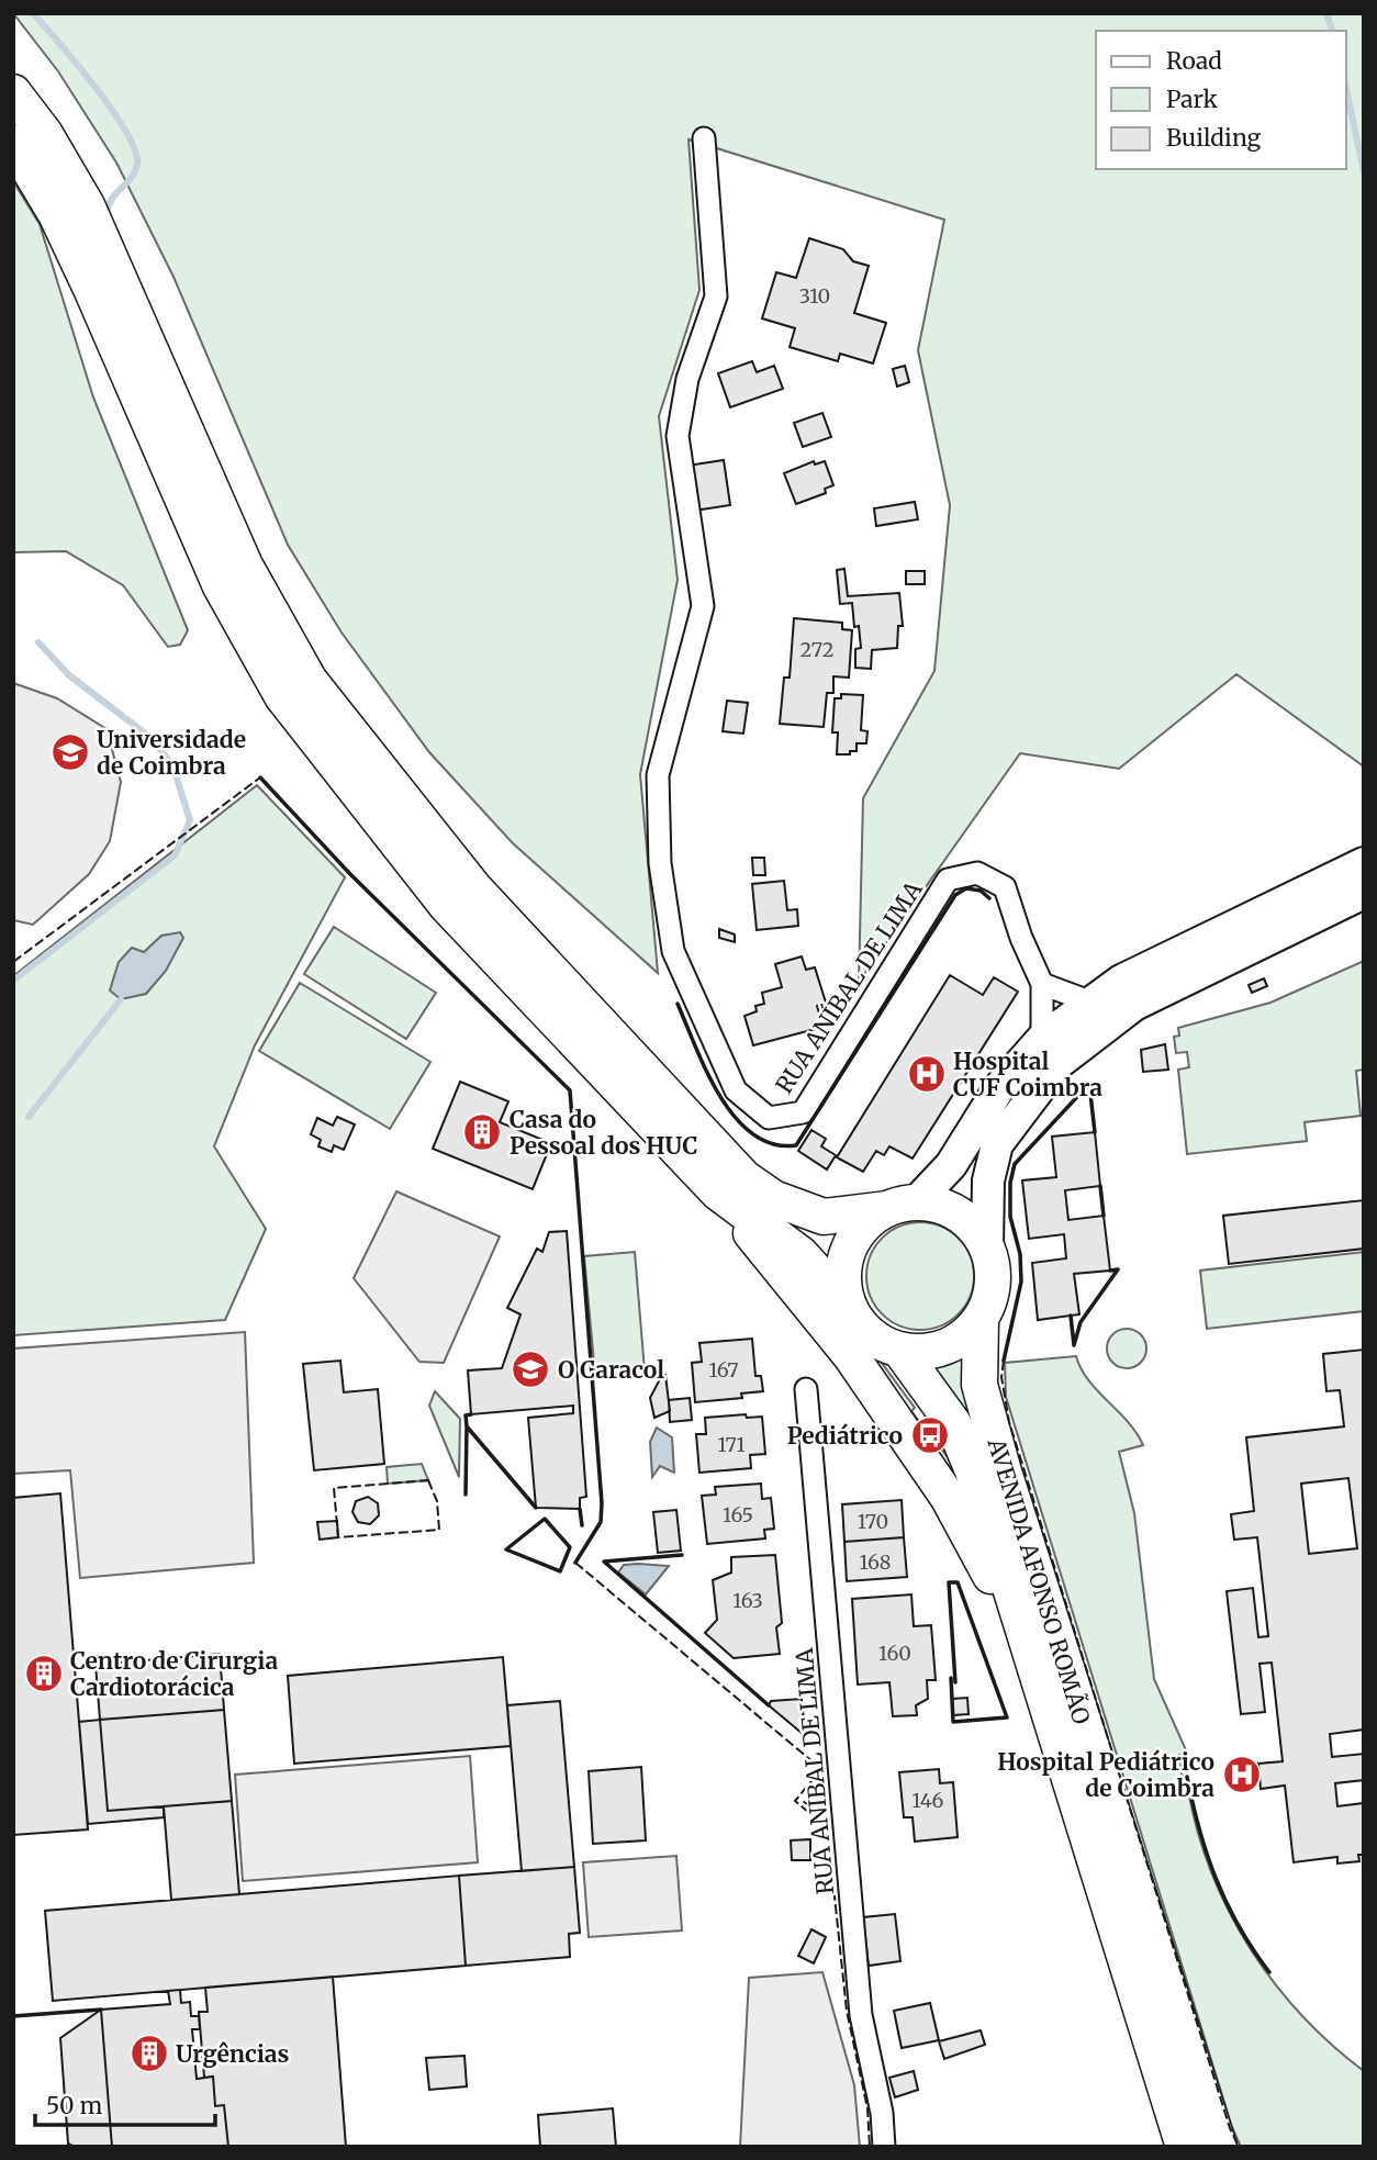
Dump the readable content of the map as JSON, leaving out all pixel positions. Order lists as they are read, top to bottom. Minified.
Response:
{"streets":{"main road":["AVENIDA AFONSO ROMÃO"],"street":["RUA ANÍBAL DE LIMA"]},"places":{"school or university":["Universidade de Coimbra","O Caracol"],"hospital":["Hospital CUF Coimbra","Hospital Pediátrico de Coimbra"],"building":["Casa do Pessoal dos HUC","Centro de Cirurgia Cardiotorácica","Urgências"],"bus stop":["Pediátrico"]},"house_numbers":["310","272","167","171","165","170","168","163","160","146"],"legend":["Road","Park","Building"],"scale_bar":"50 m"}
